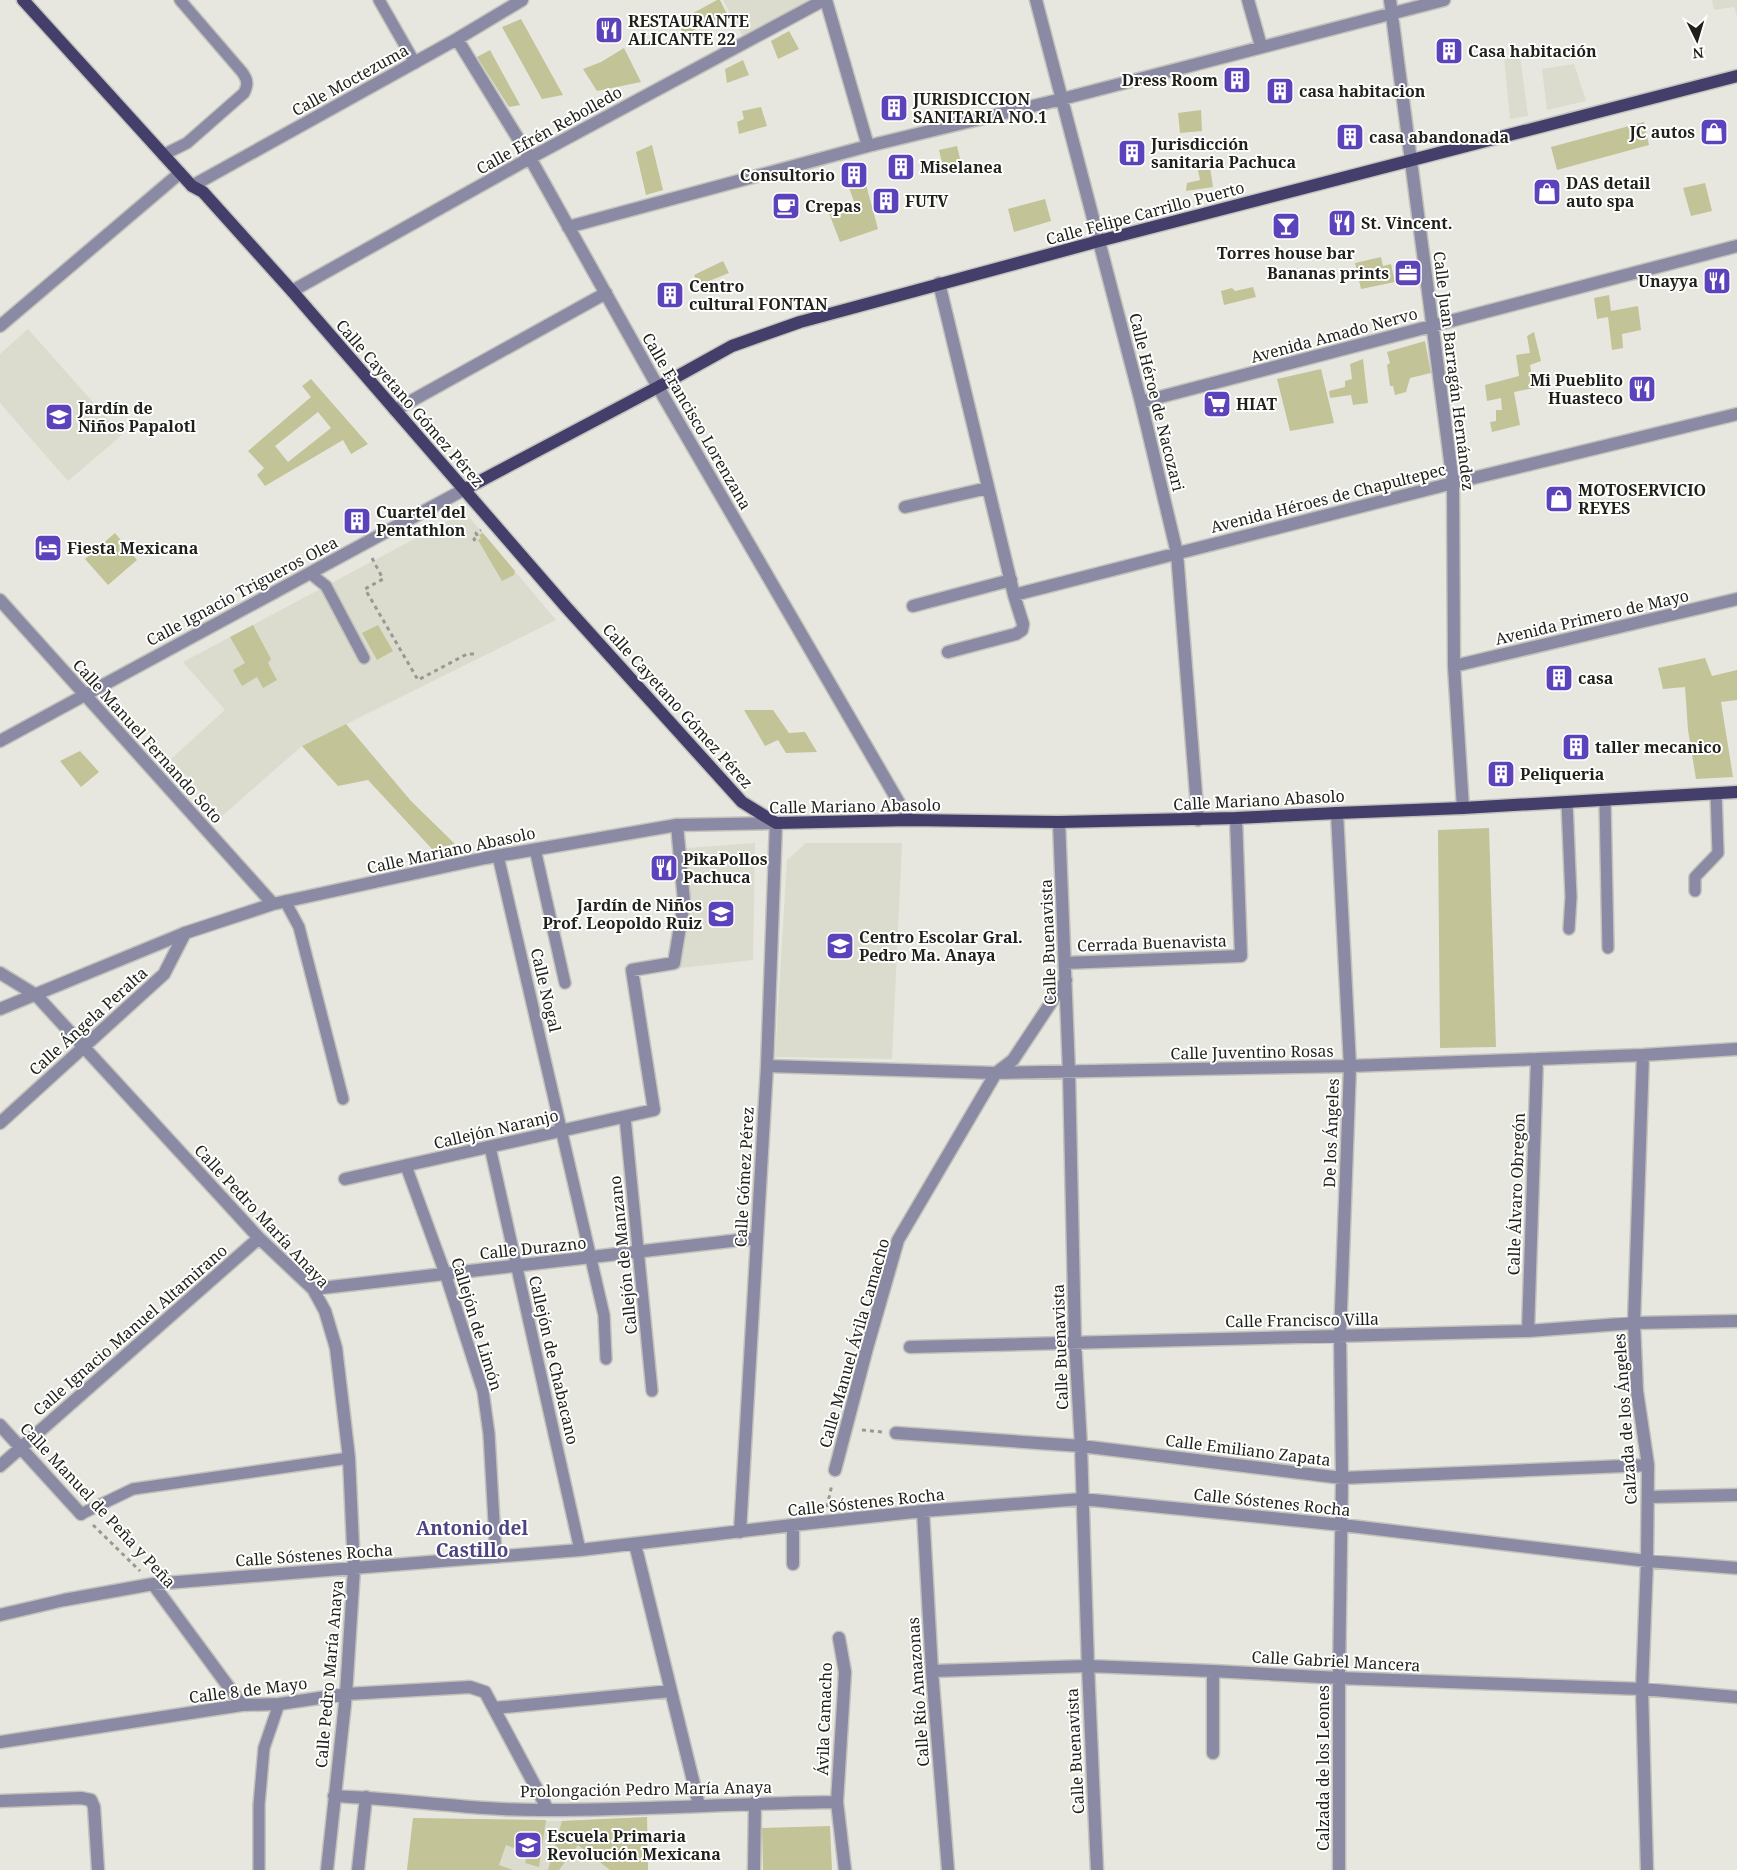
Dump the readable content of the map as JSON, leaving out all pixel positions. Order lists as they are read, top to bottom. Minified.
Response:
{"streets":{"main road":["Calle Felipe Carrillo Puerto","Calle Cayetano Gómez Pérez","Calle Ignacio Trigueros Olea","Calle Mariano Abasolo"],"street":["Calle Moctezuma","Calle Efrén Rebolledo","Avenida Amado Nervo","Calle Juan Barragán Hernández","Calle Héroe de Nacozari","Calle Francisco Lorenzana","Avenida Héroes de Chapultepec","Avenida Primero de Mayo","Calle Manuel Fernando Soto","Calle Buenavista","Cerrada Buenavista","Calle Ángela Peralta","Calle Juventino Rosas","Callejón Naranjo","De los Ángeles","Calle Gómez Pérez","Calle Álvaro Obregón","Calle Pedro María Anaya","Calle Durazno","Calle Francisco Villa","Calle Ignacio Manuel Altamirano","Calle Manuel Ávila Camacho","Calzada de los Ángeles","Calle Emiliano Zapata","Calle Sóstenes Rocha","Calle Manuel de Peña y Peña","Calle Gabriel Mancera","Calle 8 de Mayo","Calle Río Amazonas","Ávila Camacho","Calzada de los Leones","Prolongación Pedro María Anaya"],"lane":["Calle Nogal","Callejón de Manzano","Callejón de Limón","Callejón de Chabacano"]},"crossings":[["Calle Moctezuma","Calle Cayetano Gómez Pérez"],["Calle Moctezuma","Calle Francisco Lorenzana"],["Calle Efrén Rebolledo","Calle Cayetano Gómez Pérez"],["Calle Efrén Rebolledo","Calle Francisco Lorenzana"],["Calle Felipe Carrillo Puerto","Calle Juan Barragán Hernández"],["Calle Felipe Carrillo Puerto","Calle Héroe de Nacozari"],["Calle Felipe Carrillo Puerto","Calle Francisco Lorenzana"],["Calle Felipe Carrillo Puerto","Calle Ignacio Trigueros Olea"],["Avenida Amado Nervo","Calle Juan Barragán Hernández"],["Avenida Amado Nervo","Calle Héroe de Nacozari"],["Calle Juan Barragán Hernández","Avenida Héroes de Chapultepec"],["Calle Juan Barragán Hernández","Avenida Primero de Mayo"],["Calle Juan Barragán Hernández","Calle Mariano Abasolo"],["Calle Héroe de Nacozari","Avenida Héroes de Chapultepec"],["Calle Héroe de Nacozari","Calle Mariano Abasolo"],["Calle Cayetano Gómez Pérez","Calle Ignacio Trigueros Olea"],["Calle Cayetano Gómez Pérez","Calle Mariano Abasolo"],["Calle Cayetano Gómez Pérez","Calle Gómez Pérez"],["Calle Francisco Lorenzana","Calle Ignacio Trigueros Olea"],["Calle Francisco Lorenzana","Calle Mariano Abasolo"],["Calle Ignacio Trigueros Olea","Calle Manuel Fernando Soto"],["Calle Manuel Fernando Soto","Calle Mariano Abasolo"],["Calle Mariano Abasolo","Calle Buenavista"],["Calle Mariano Abasolo","Cerrada Buenavista"],["Calle Mariano Abasolo","Calle Nogal"],["Calle Mariano Abasolo","Calle Ángela Peralta"],["Calle Mariano Abasolo","Callejón Naranjo"],["Calle Mariano Abasolo","De los Ángeles"],["Calle Mariano Abasolo","Calle Gómez Pérez"],["Calle Mariano Abasolo","Calle Pedro María Anaya"],["Calle Buenavista","Cerrada Buenavista"],["Calle Buenavista","Calle Juventino Rosas"],["Calle Buenavista","Calle Francisco Villa"],["Calle Buenavista","Calle Manuel Ávila Camacho"],["Calle Buenavista","Calle Emiliano Zapata"],["Calle Buenavista","Calle Sóstenes Rocha"],["Calle Buenavista","Calle Gabriel Mancera"],["Calle Nogal","Callejón Naranjo"],["Calle Nogal","Calle Durazno"],["Calle Ángela Peralta","Calle Pedro María Anaya"],["Calle Juventino Rosas","De los Ángeles"],["Calle Juventino Rosas","Calle Gómez Pérez"],["Calle Juventino Rosas","Calle Álvaro Obregón"],["Calle Juventino Rosas","Calle Manuel Ávila Camacho"],["Calle Juventino Rosas","Calzada de los Ángeles"],["Callejón Naranjo","Callejón de Manzano"],["Callejón Naranjo","Callejón de Limón"],["Callejón Naranjo","Callejón de Chabacano"],["De los Ángeles","Calle Francisco Villa"],["De los Ángeles","Calzada de los Leones"],["Calle Gómez Pérez","Calle Durazno"],["Calle Gómez Pérez","Calle Sóstenes Rocha"],["Calle Álvaro Obregón","Calle Francisco Villa"],["Calle Pedro María Anaya","Calle Durazno"],["Calle Pedro María Anaya","Calle Ignacio Manuel Altamirano"],["Calle Pedro María Anaya","Calle Sóstenes Rocha"],["Calle Pedro María Anaya","Calle 8 de Mayo"],["Calle Pedro María Anaya","Prolongación Pedro María Anaya"],["Calle Durazno","Callejón de Manzano"],["Calle Durazno","Callejón de Limón"],["Calle Durazno","Callejón de Chabacano"],["Calle Francisco Villa","Calzada de los Ángeles"],["Calle Francisco Villa","Calzada de los Leones"],["Callejón de Limón","Calle Sóstenes Rocha"],["Calle Ignacio Manuel Altamirano","Calle Manuel de Peña y Peña"],["Calle Manuel Ávila Camacho","Calle Sóstenes Rocha"],["Callejón de Chabacano","Calle Sóstenes Rocha"],["Calzada de los Ángeles","Calle Emiliano Zapata"],["Calzada de los Ángeles","Calle Sóstenes Rocha"],["Calzada de los Ángeles","Calle Gabriel Mancera"],["Calle Emiliano Zapata","Calzada de los Leones"],["Calle Sóstenes Rocha","Calle Manuel de Peña y Peña"],["Calle Sóstenes Rocha","Calle Río Amazonas"],["Calle Sóstenes Rocha","Calzada de los Leones"],["Calle Manuel de Peña y Peña","Calle 8 de Mayo"],["Calle Gabriel Mancera","Calle Río Amazonas"],["Calle Gabriel Mancera","Calzada de los Leones"],["Calle 8 de Mayo","Prolongación Pedro María Anaya"],["Ávila Camacho","Prolongación Pedro María Anaya"]],"districts":["Antonio del Castillo"],"places":{"restaurant":["RESTAURANTE ALICANTE 22","St. Vincent.","Unayya","Mi Pueblito Huasteco","PikaPollos Pachuca"],"building":["Casa habitación","Dress Room","casa habitacion","JURISDICCION SANITARIA NO.1","casa abandonada","Jurisdicción sanitaria Pachuca","Miselanea","Consultorio","FUTV","Centro cultural FONTAN","Cuartel del Pentathlon","casa","taller mecanico","Peliqueria"],"shop":["JC autos","DAS detail auto spa","MOTOSERVICIO REYES"],"cafe":["Crepas"],"bar":["Torres house bar"],"office":["Bananas prints"],"supermarket":["HIAT"],"school or university":["Jardín de Niños Papalotl","Jardín de Niños Prof. Leopoldo Ruiz","Centro Escolar Gral. Pedro Ma. Anaya","Escuela Primaria Revolución Mexicana"],"hotel":["Fiesta Mexicana"]},"north":"bottom"}
